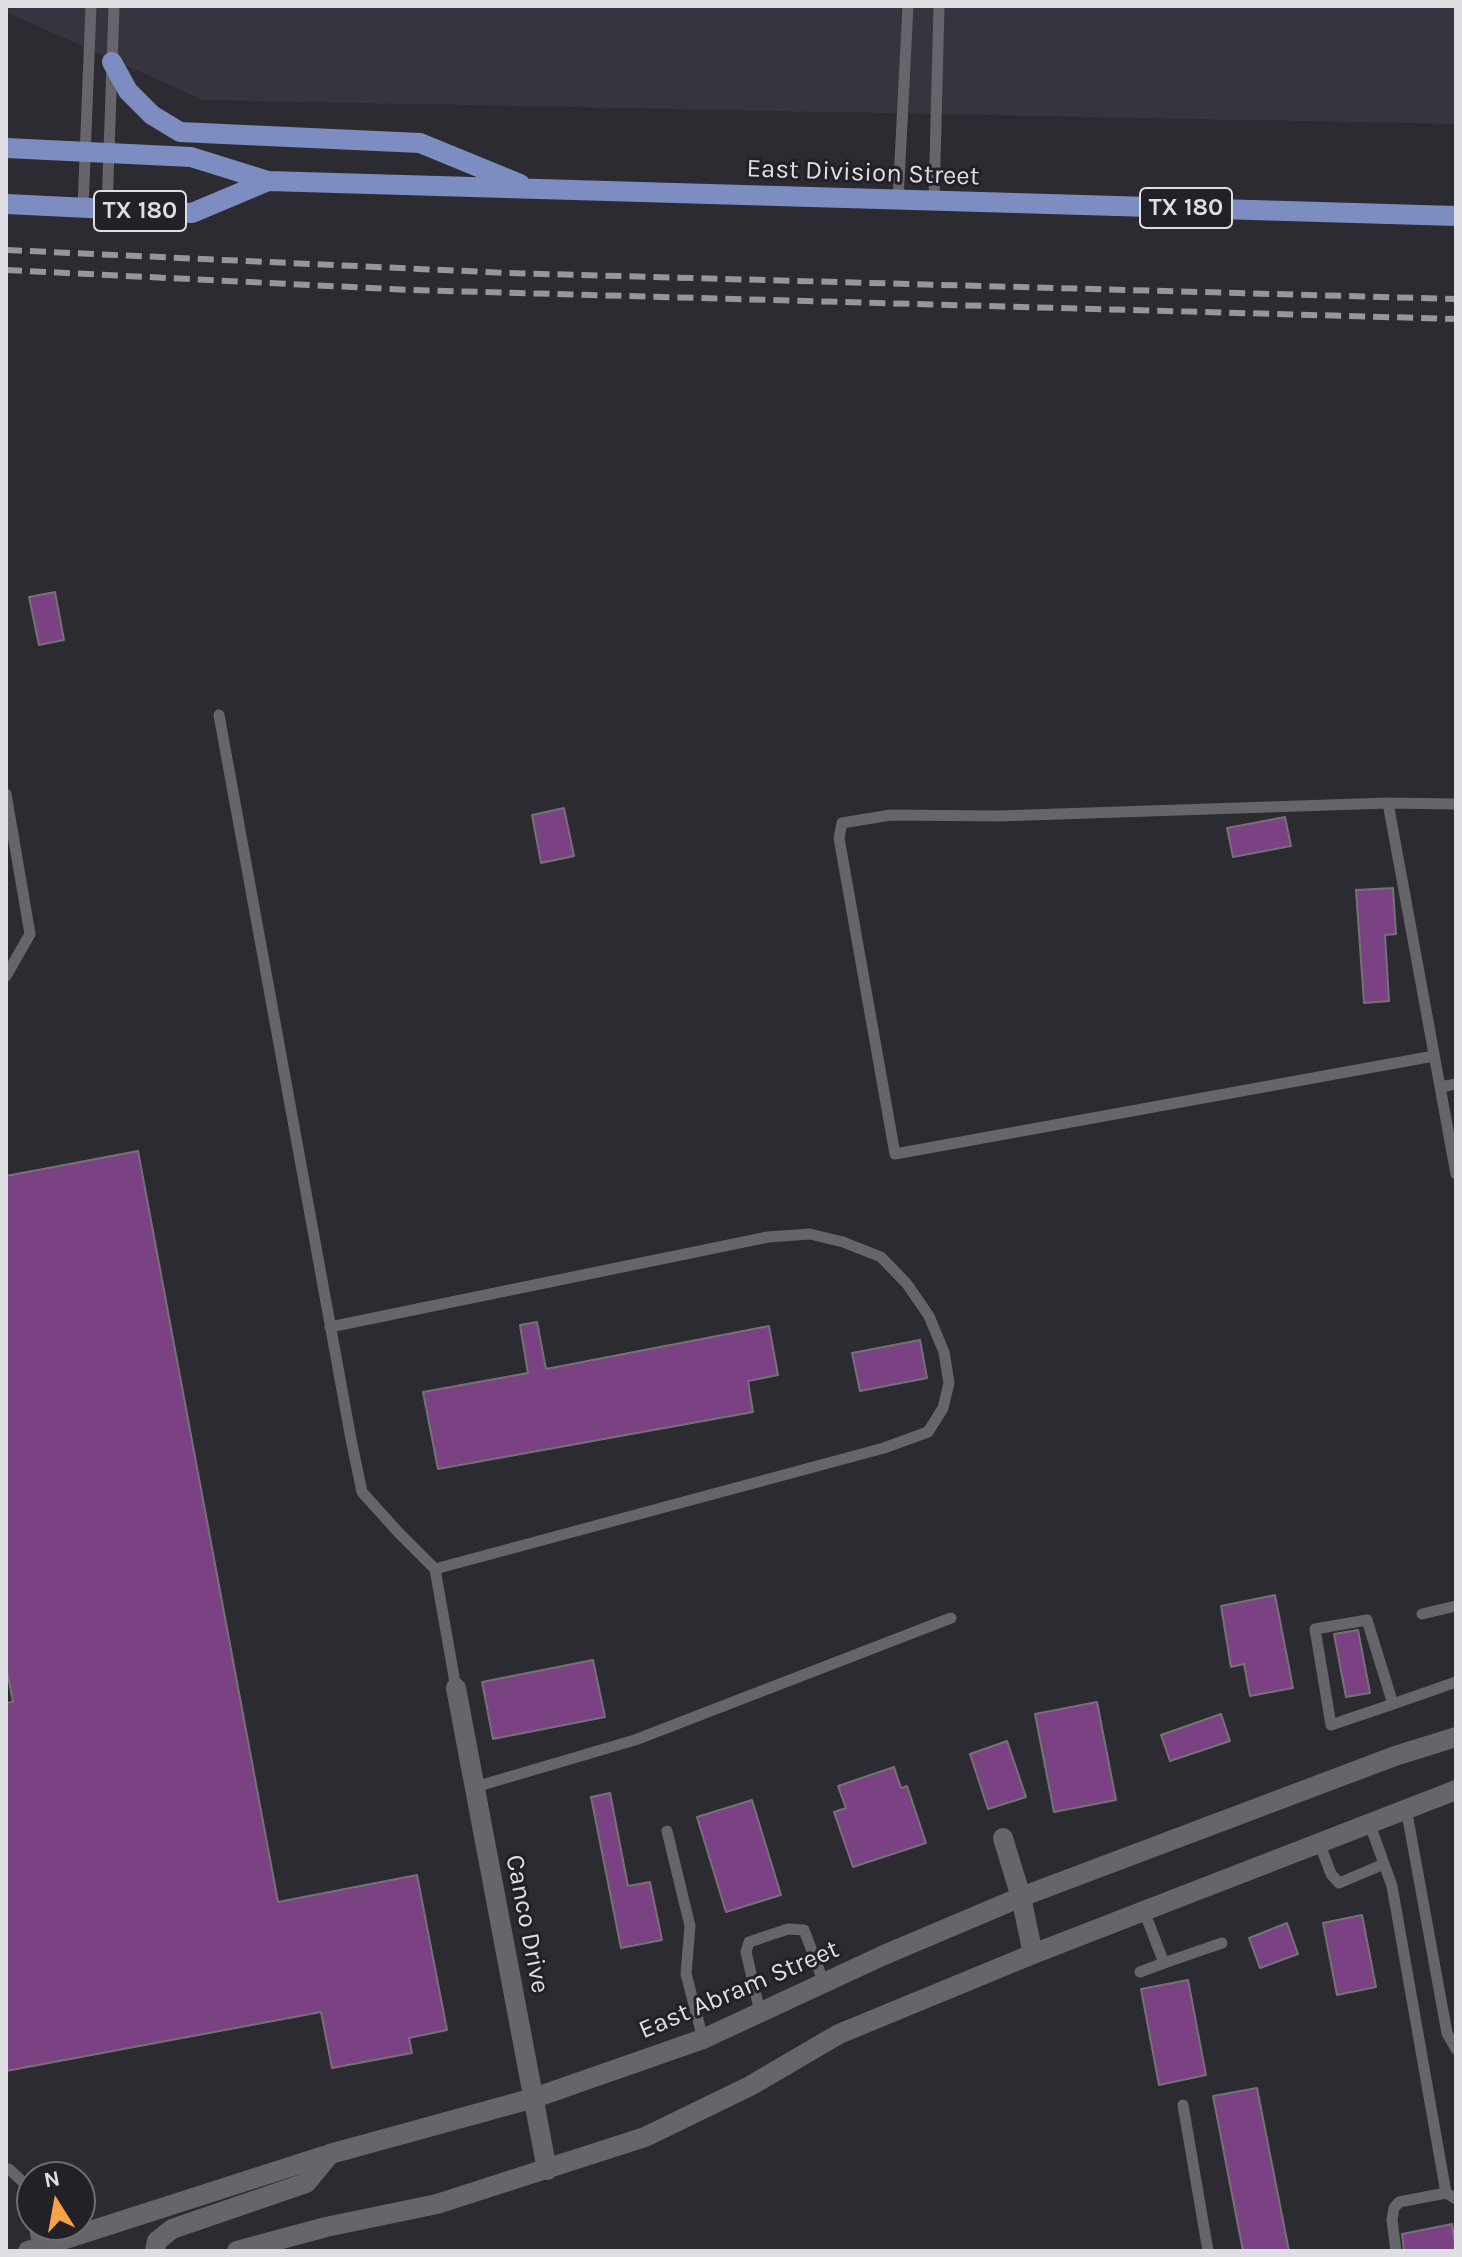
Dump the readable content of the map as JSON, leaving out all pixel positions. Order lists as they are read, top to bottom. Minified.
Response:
{"streets":{"main road":["East Division Street","TX 180","Canco Drive","East Abram Street"]},"crossings":[["Canco Drive","East Abram Street"]],"north":"top"}
